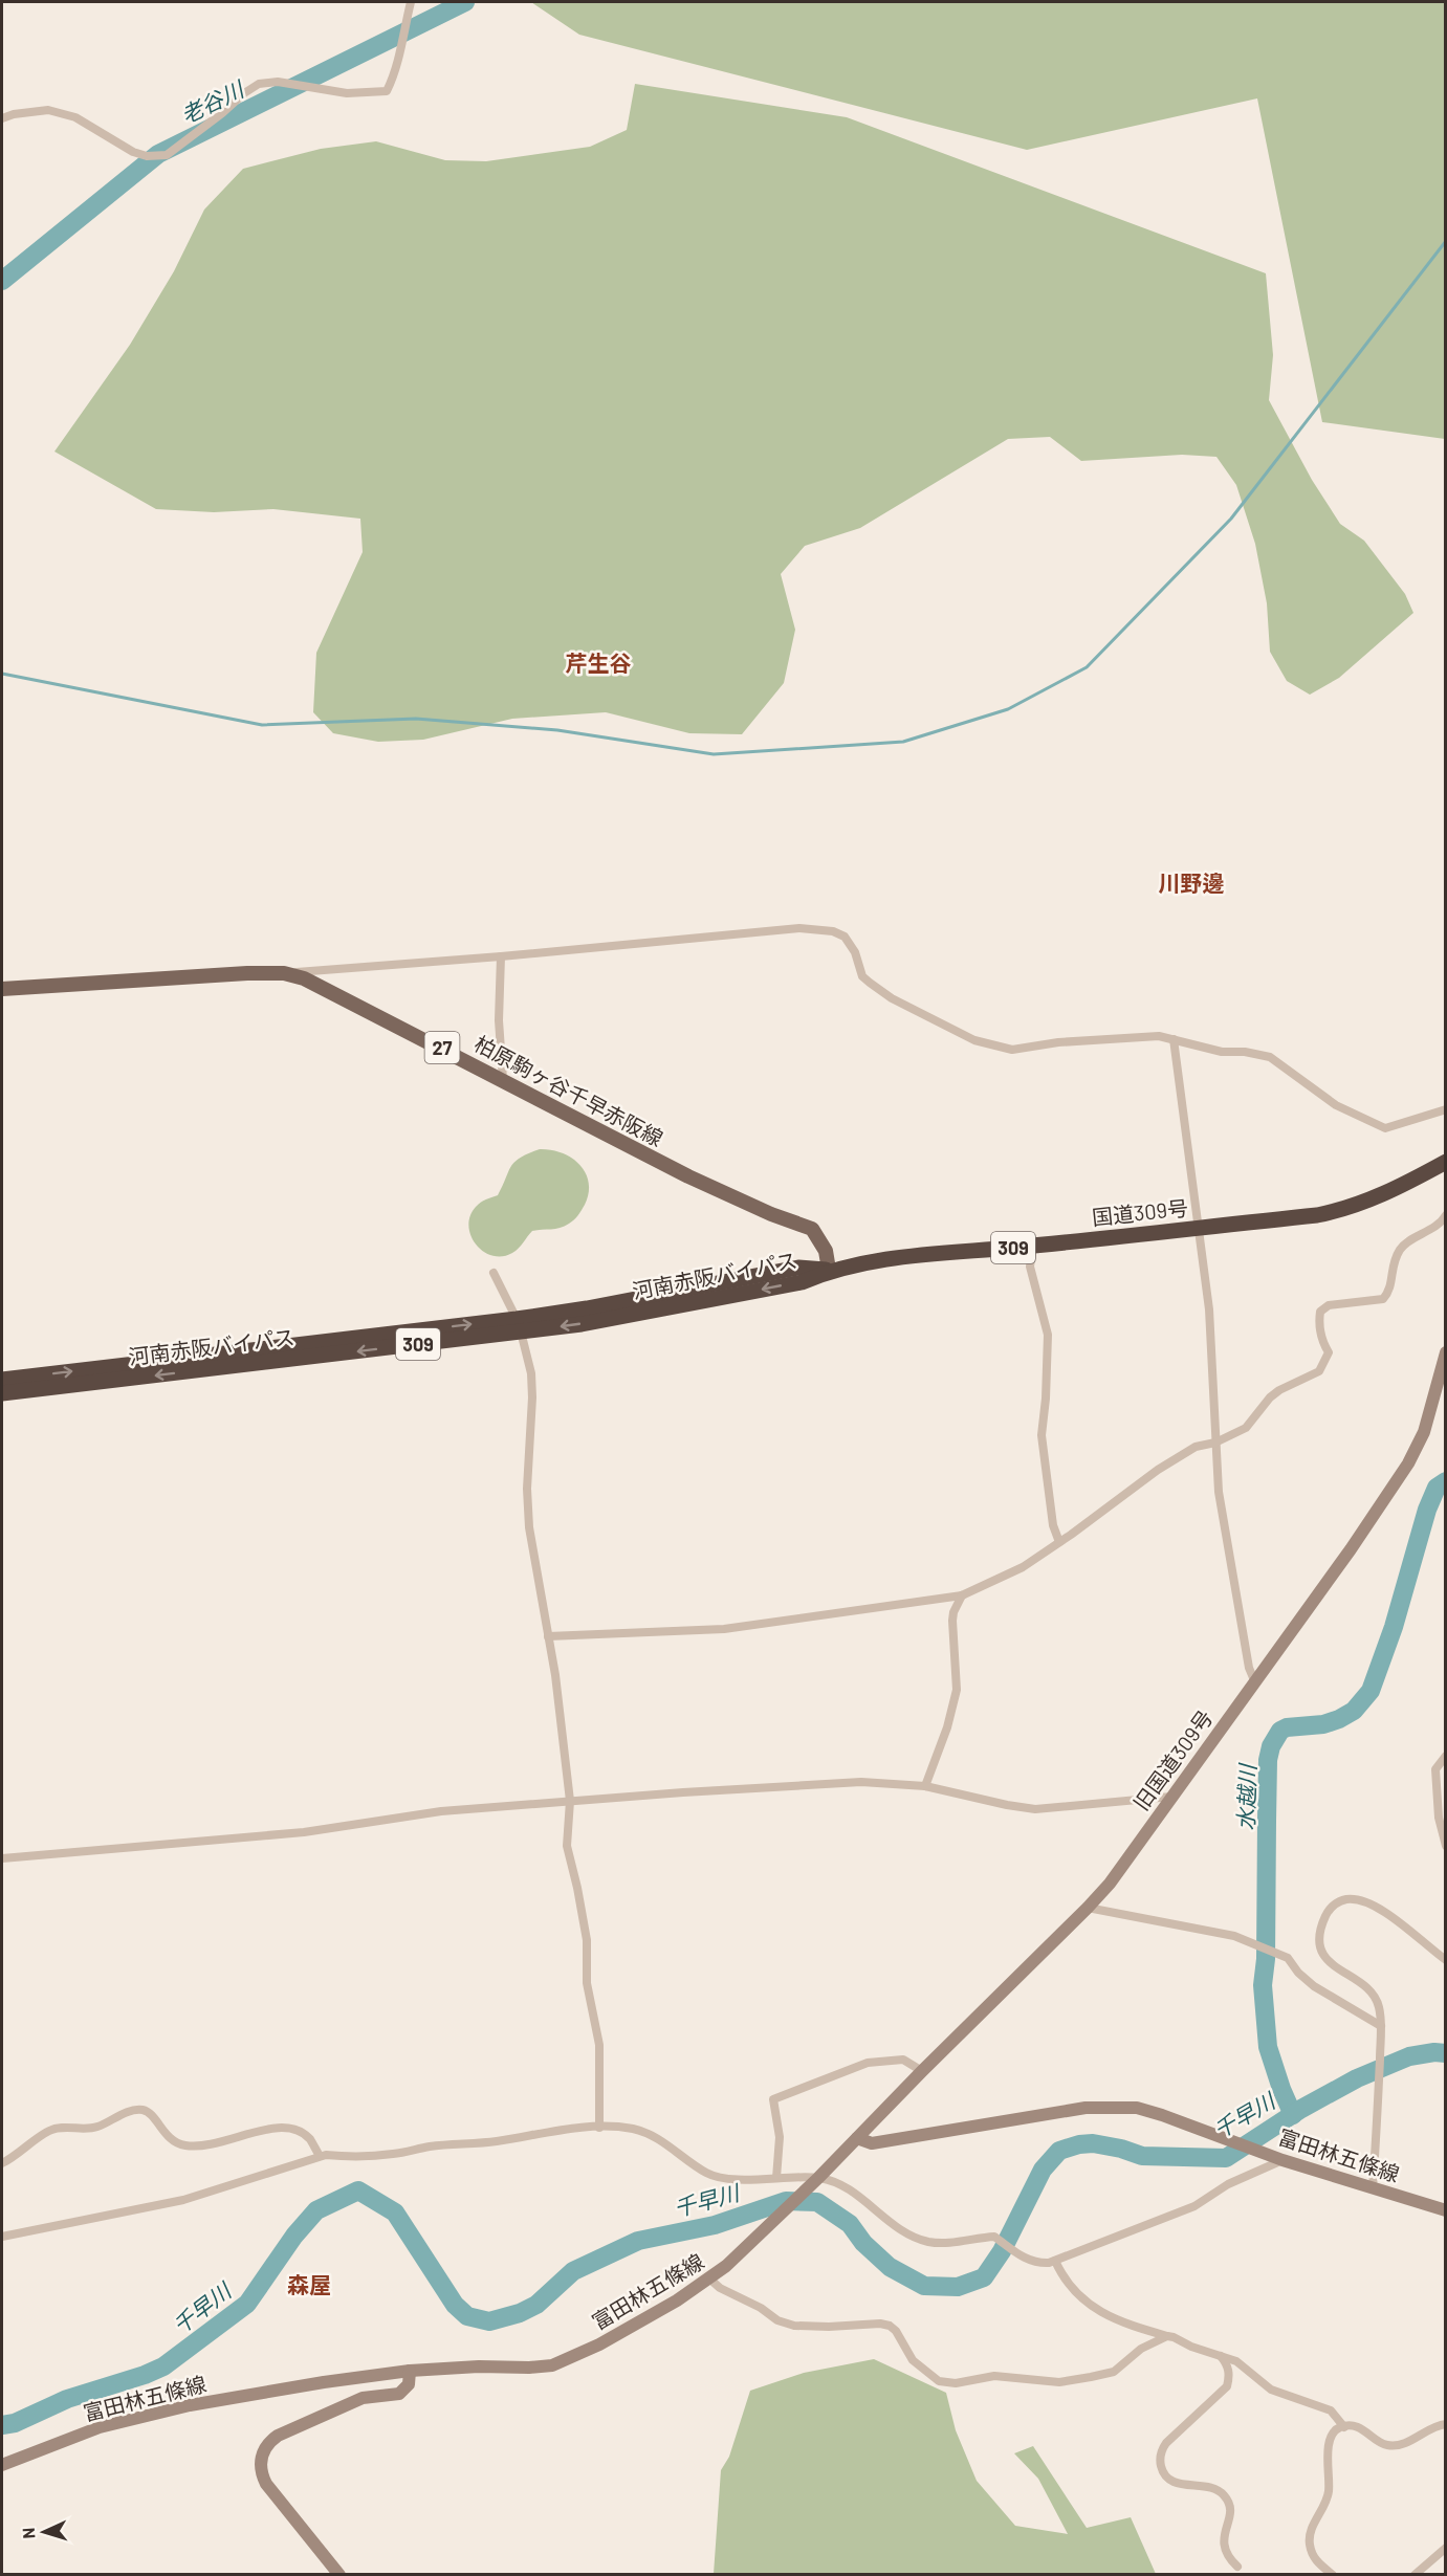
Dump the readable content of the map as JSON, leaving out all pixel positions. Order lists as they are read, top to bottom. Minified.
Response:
{"streets":{"highway":["国道309号","309","河南赤阪バイパス"],"main road":["27","柏原駒ヶ谷千早赤阪線","旧国道309号","富田林五條線"]},"crossings":[["柏原駒ヶ谷千早赤阪線","国道309号"],["柏原駒ヶ谷千早赤阪線","河南赤阪バイパス"],["国道309号","河南赤阪バイパス"],["旧国道309号","富田林五條線"]],"districts":["芹生谷","川野邊","森屋"],"water":["老谷川","水越川","千早川"],"north":"left"}
